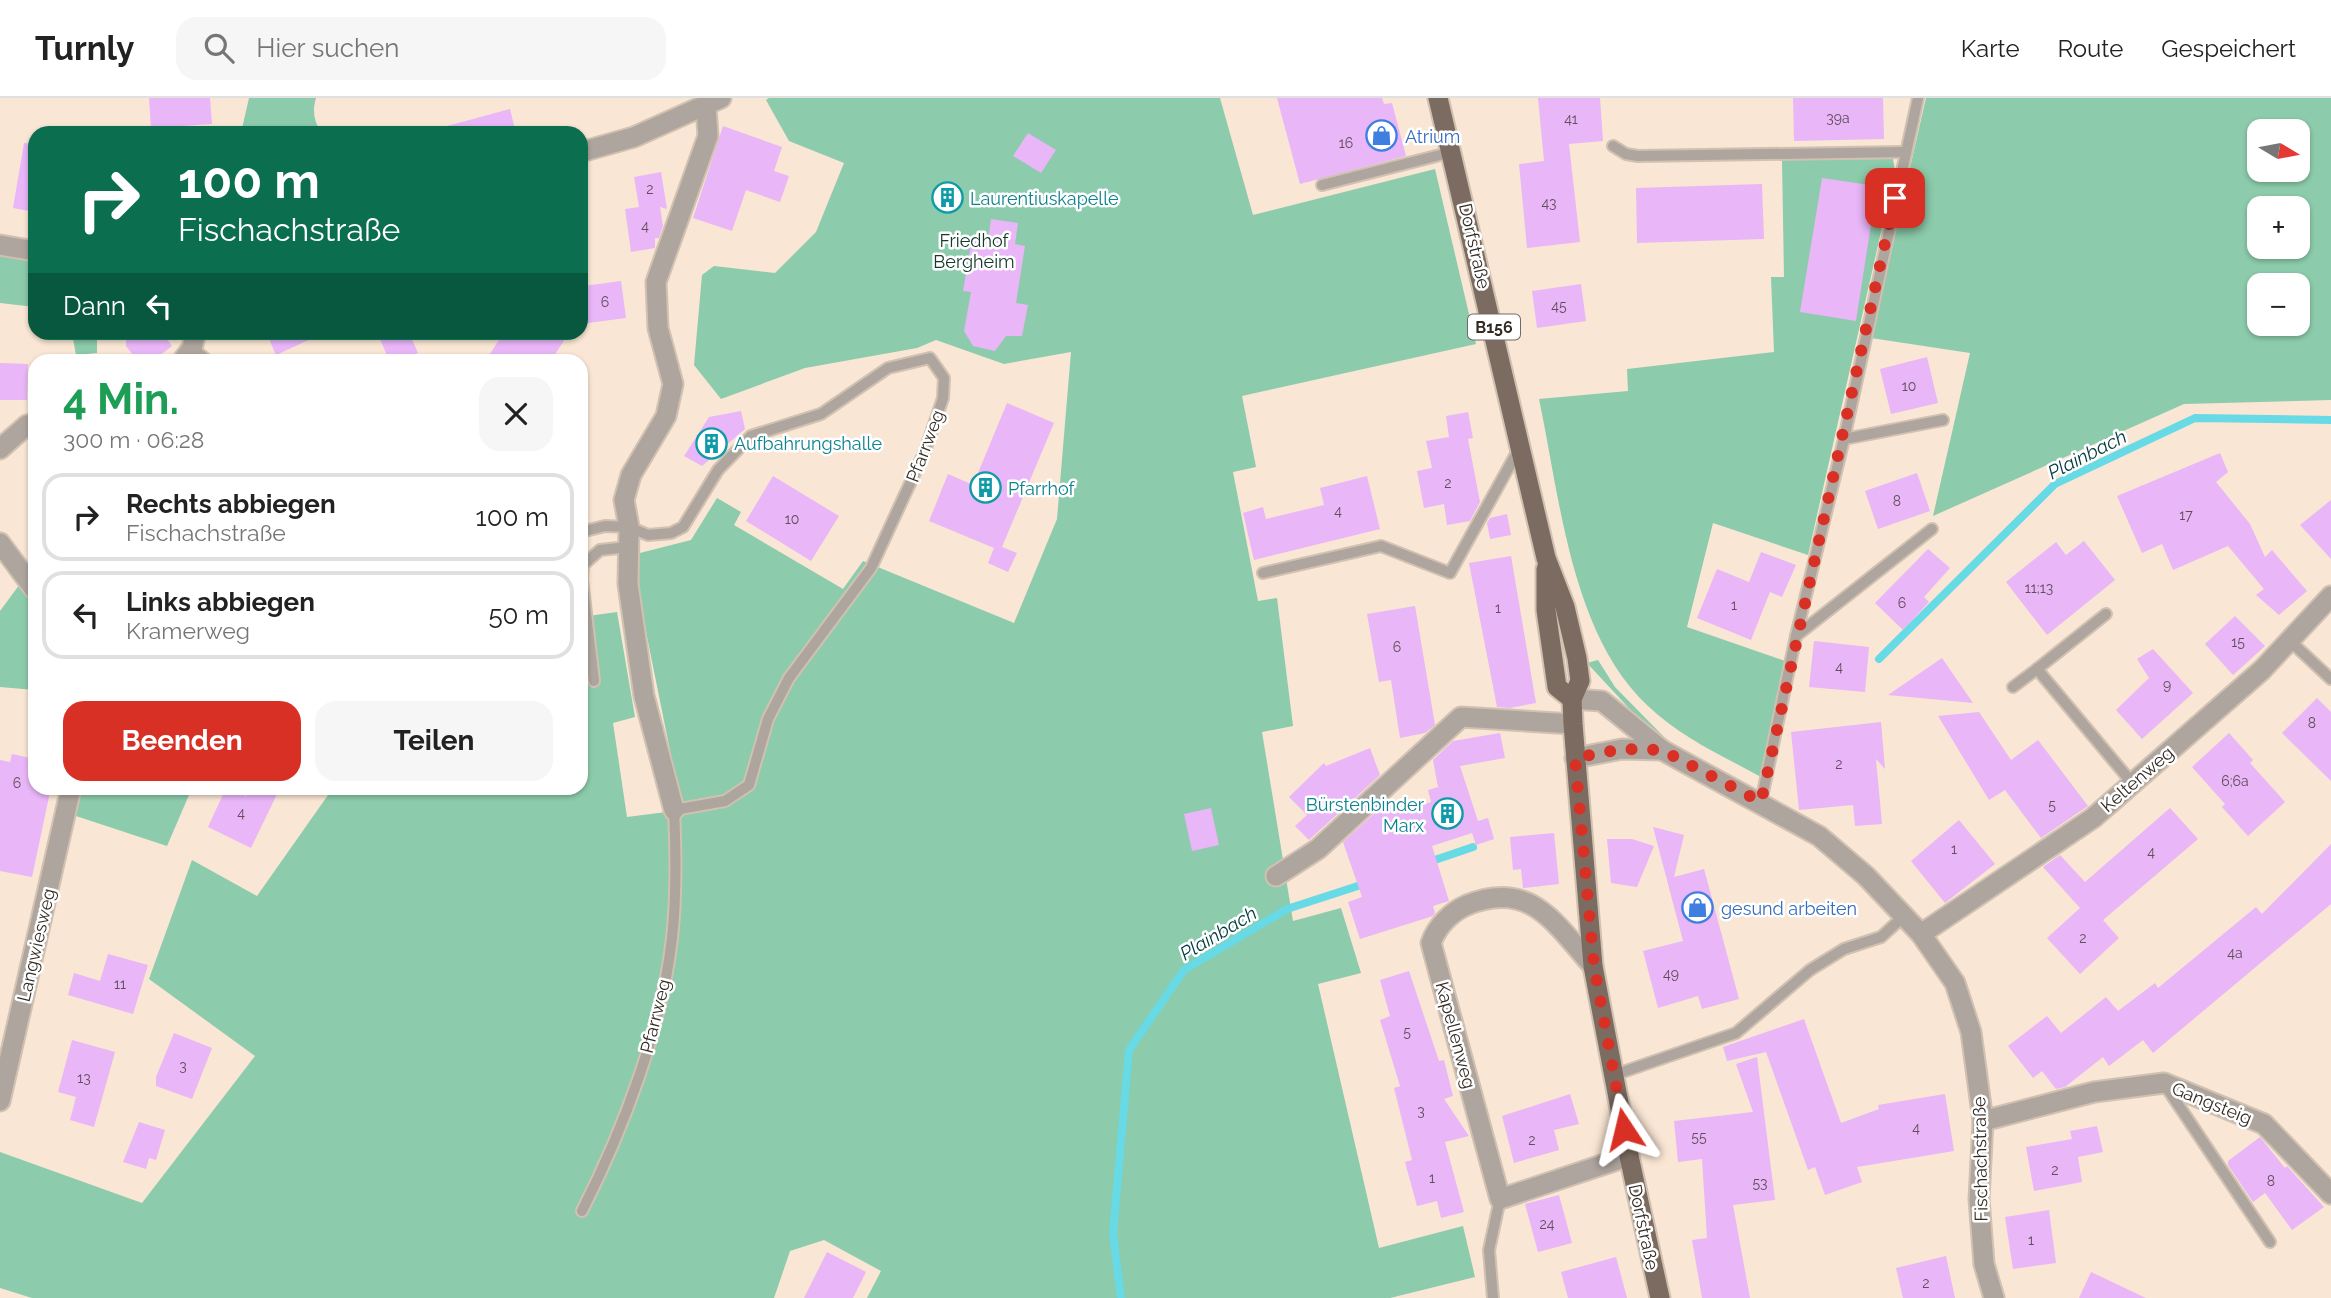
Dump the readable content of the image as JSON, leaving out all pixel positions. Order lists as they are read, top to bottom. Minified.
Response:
{"streets":{"main road":["Dorfstraße","B156"],"street":["Pfarrweg","Keltenweg","Langwiesweg","Kapellenweg","Gangsteig","Fischachstraße"]},"crossings":[["Dorfstraße","Kapellenweg"],["Dorfstraße","Fischachstraße"],["Keltenweg","Fischachstraße"],["Gangsteig","Fischachstraße"]],"water":["Plainbach"],"parks":["Friedhof Bergheim"],"places":{"shop":["Atrium","gesund arbeiten"],"building":["Laurentiuskapelle","Aufbahrungshalle","Pfarrhof","Bürstenbinder Marx"]},"house_numbers":["39a","41","16","2","43","4","6","45","10","2","8","4","17","10","11;13","6","1","1","15","6","4","9","8","2","6;6a","6","5","4","1","4","2","4a","49","11","5","3","13","3","4","55","2","2","1","8","53","24","1","2"],"north":"right","page":{"header":"Turnly","search":"Hier suchen","nav":["Karte","Route","Gespeichert"],"map_buttons":["+","−"],"turn":["100 m","Fischachstraße"],"then":"Dann","heading":["4 Min.","300 m · 06:28"],"list":[{"name":"Rechts abbiegen","note":"Fischachstraße","value":"100 m"},{"name":"Links abbiegen","note":"Kramerweg","value":"50 m"}],"buttons":["Beenden","Teilen"]}}
